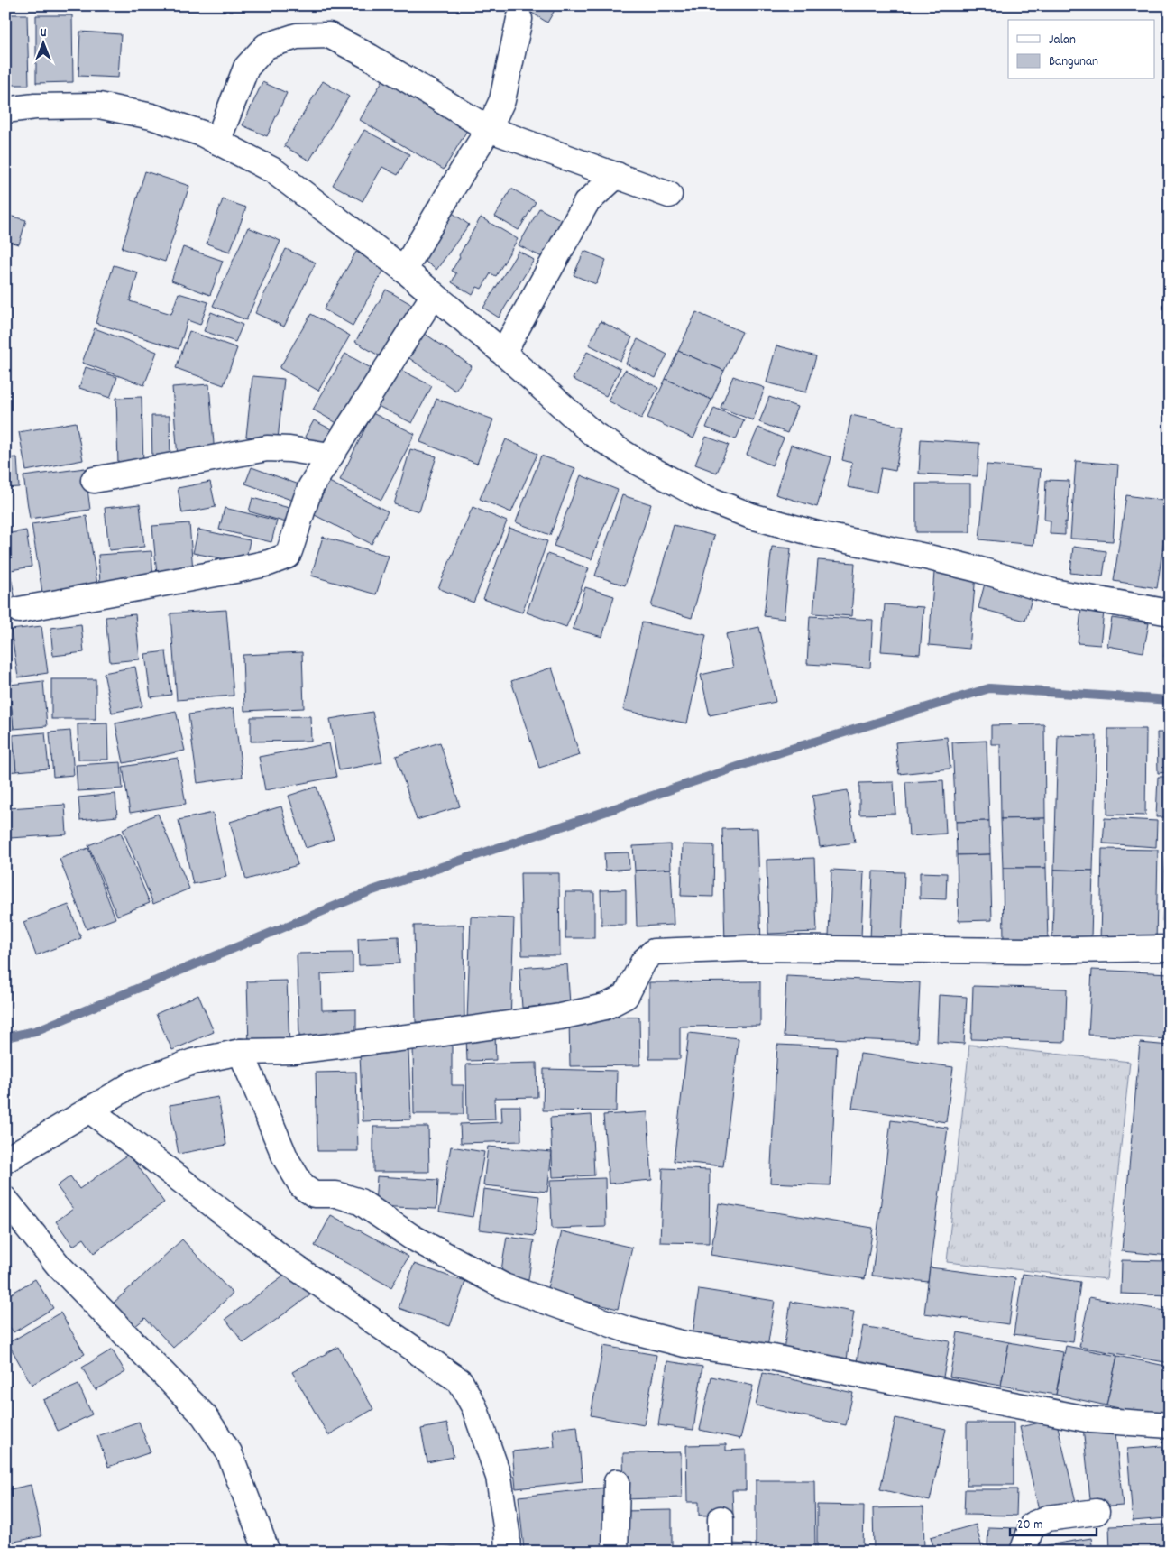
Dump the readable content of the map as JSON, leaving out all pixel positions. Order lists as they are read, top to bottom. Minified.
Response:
{"legend":["Jalan","Bangunan"],"scale_bar":"20 m","north":"top"}
